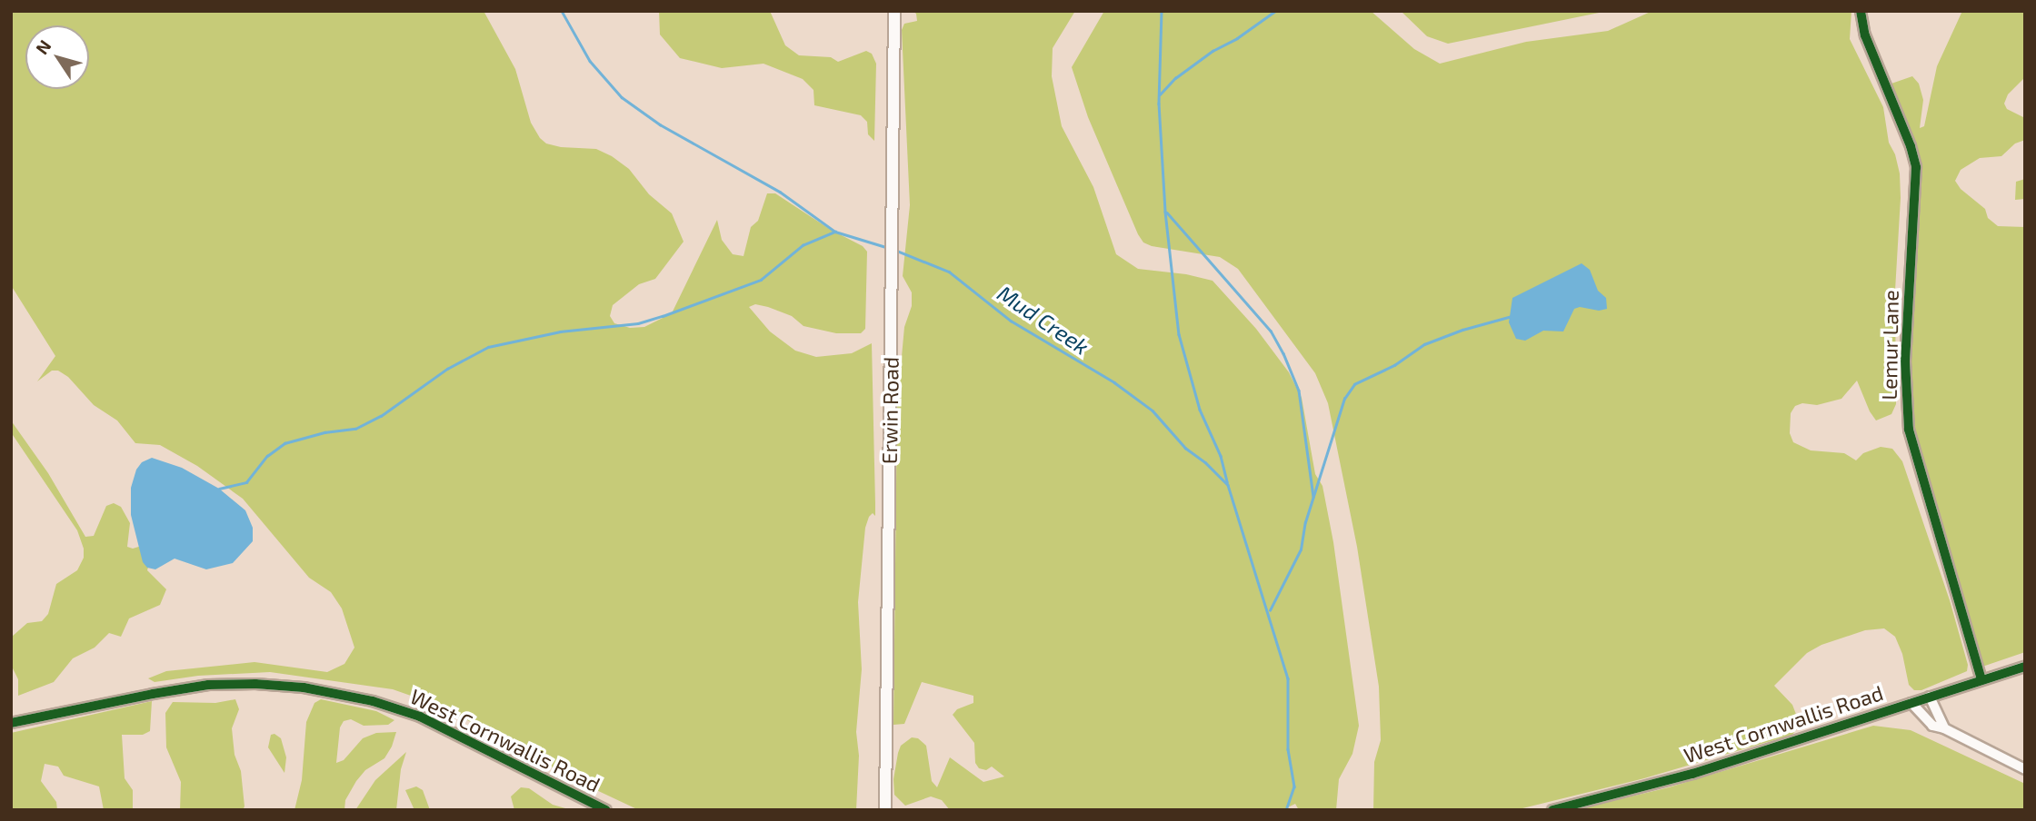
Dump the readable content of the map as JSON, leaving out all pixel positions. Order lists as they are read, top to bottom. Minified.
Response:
{"streets":{"main road":["Erwin Road"],"street":["Lemur Lane","West Cornwallis Road"]},"crossings":[["Lemur Lane","West Cornwallis Road"]],"water":["Mud Creek"],"north":"top left"}
